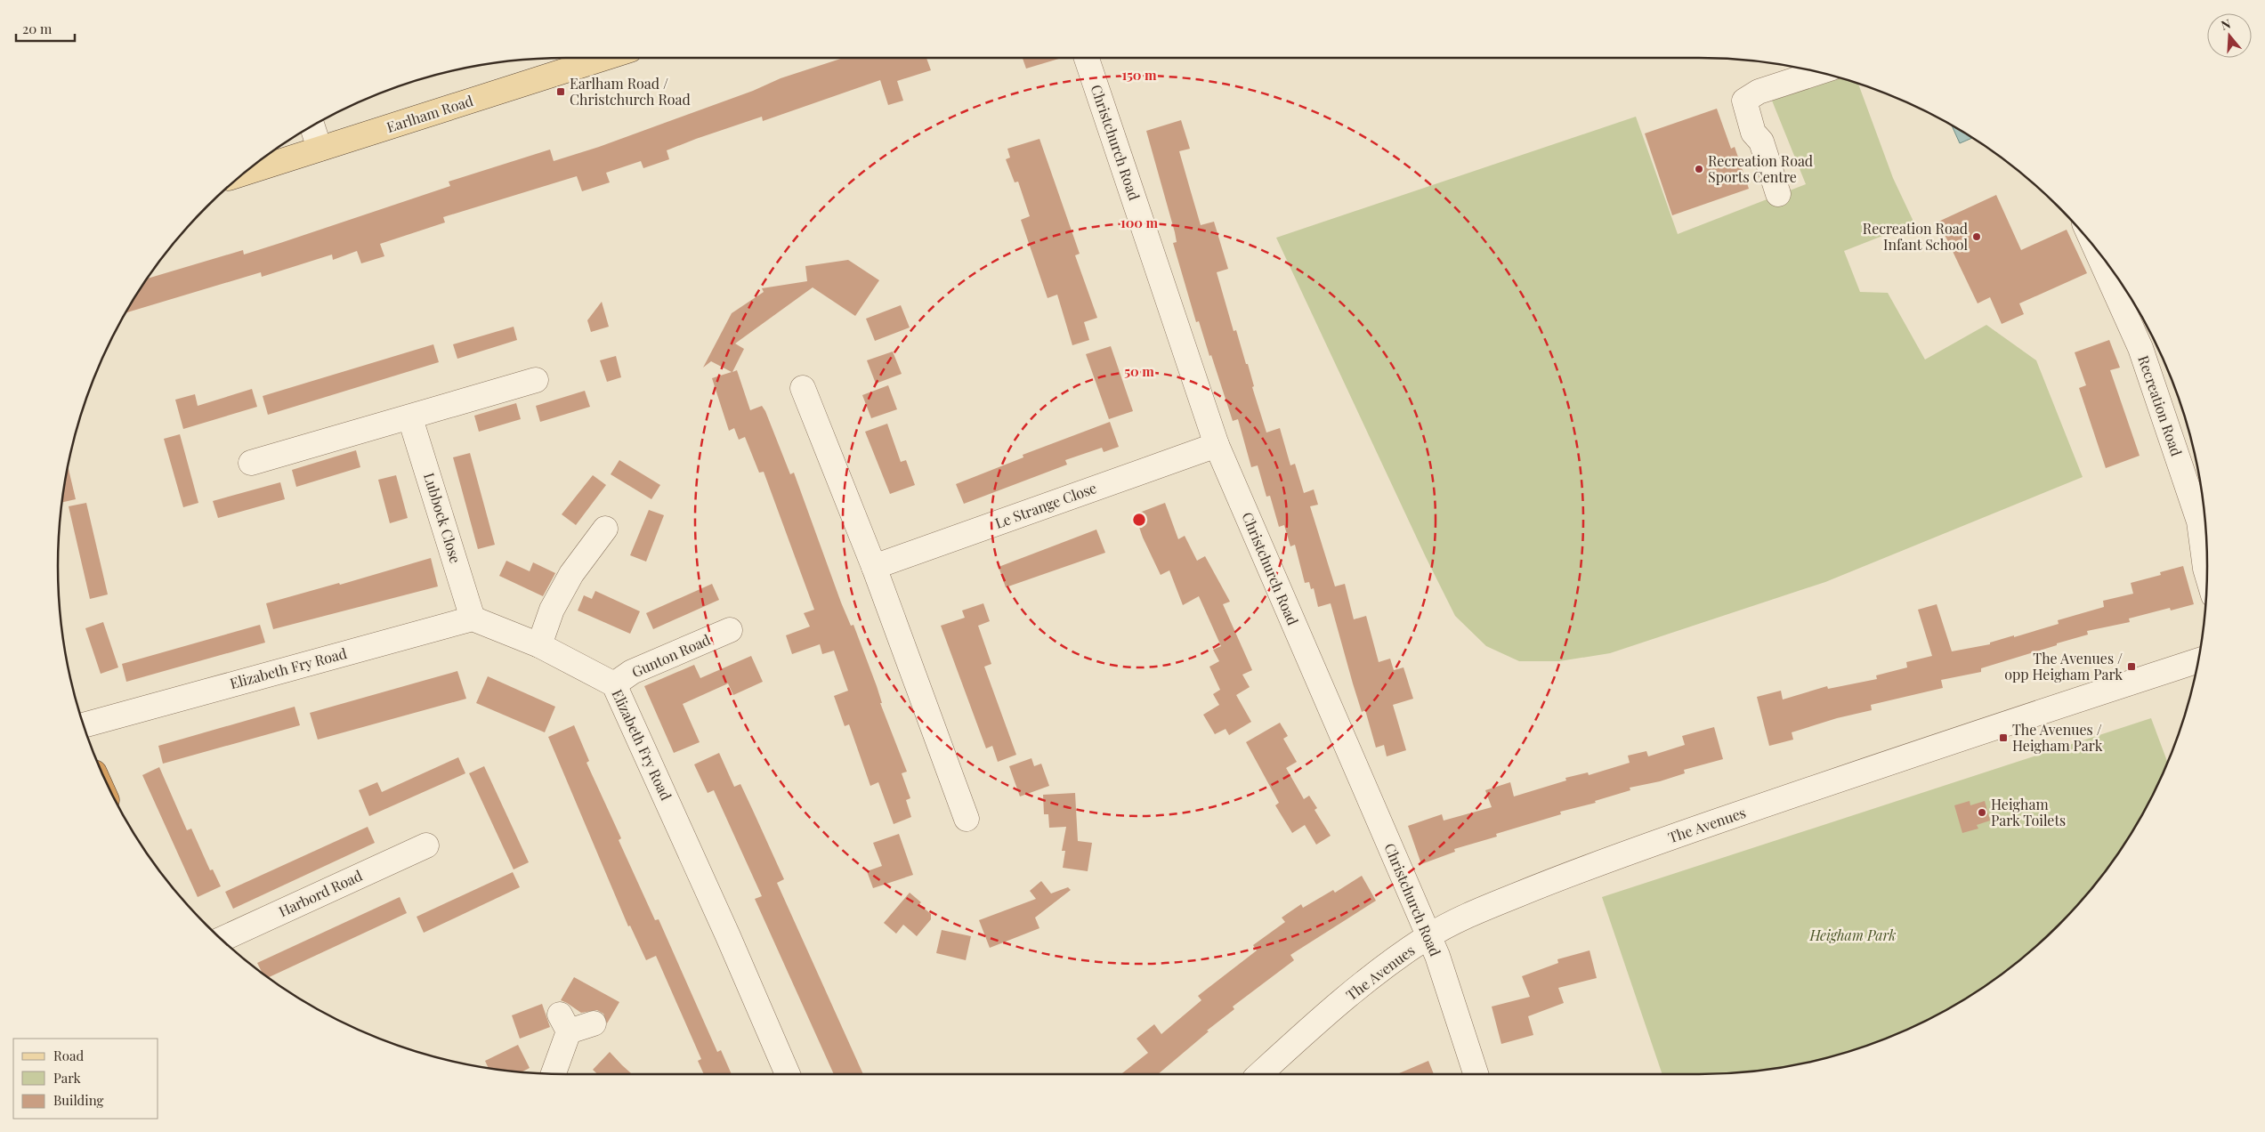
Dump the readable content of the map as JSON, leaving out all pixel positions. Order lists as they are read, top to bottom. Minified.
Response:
{"streets":{"main road":["Earlham Road"],"street":["Christchurch Road","Recreation Road","Le Strange Close","Lubbock Close","Gunton Road","Elizabeth Fry Road","The Avenues","Harbord Road"]},"crossings":[["Christchurch Road","Le Strange Close"],["Christchurch Road","The Avenues"],["Lubbock Close","Elizabeth Fry Road"],["Gunton Road","Elizabeth Fry Road"]],"parks":["Heigham Park"],"places":{"transit":["Earlham Road / Christchurch Road","The Avenues / opp Heigham Park","The Avenues / Heigham Park"],"other":["Recreation Road Sports Centre","Recreation Road Infant School","Heigham Park Toilets"]},"legend":["Road","Park","Building"],"scale_bar":"20 m","north":"top","rings":["150 m","100 m","50 m"]}
